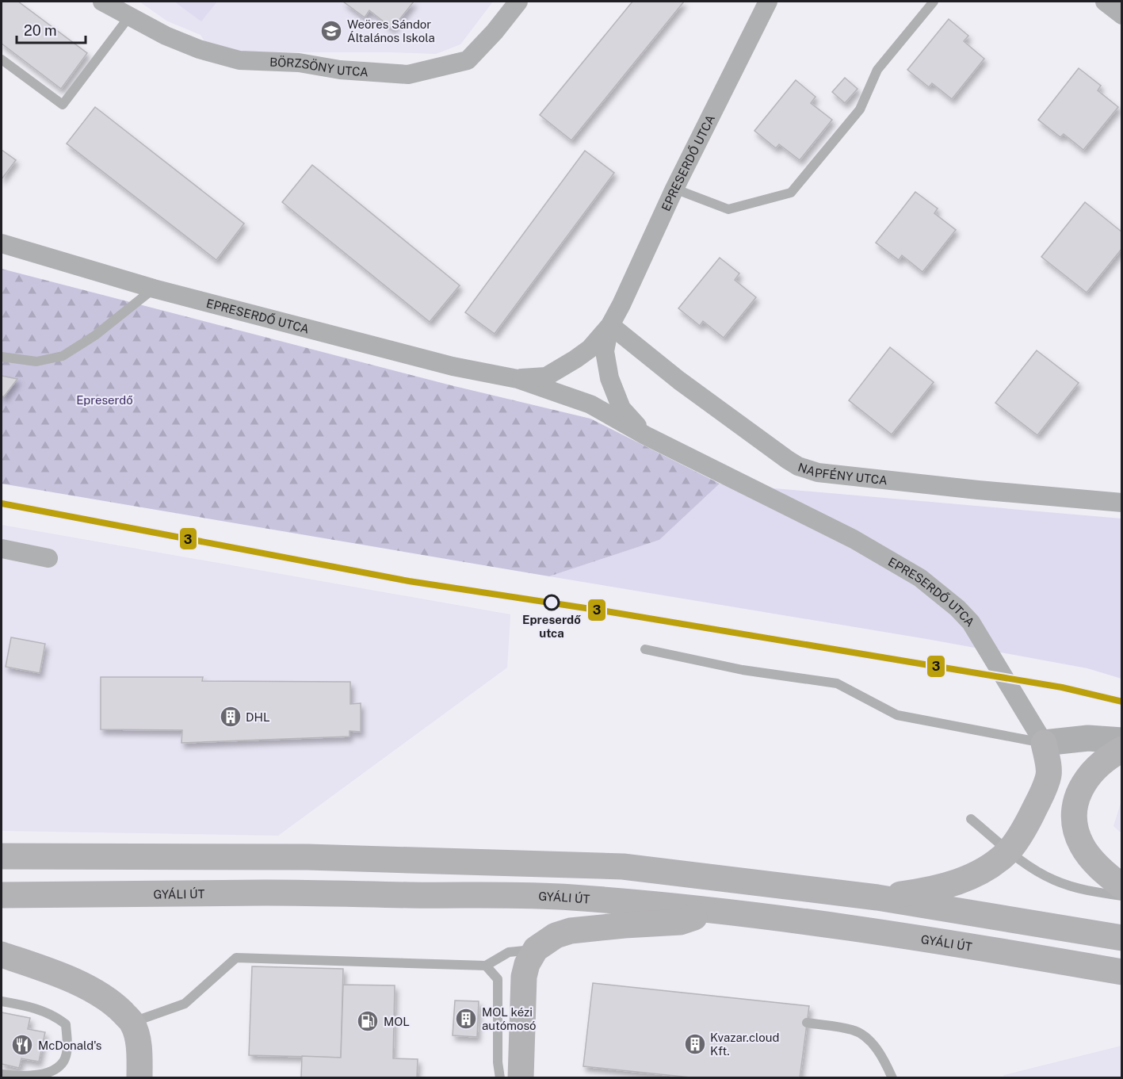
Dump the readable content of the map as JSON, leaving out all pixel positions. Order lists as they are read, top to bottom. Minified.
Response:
{"streets":{"main road":["GYÁLI ÚT"],"street":["BÖRZSÖNY UTCA","EPRESERDŐ UTCA","NAPFÉNY UTCA"]},"crossings":[["EPRESERDŐ UTCA","NAPFÉNY UTCA"]],"parks":["Epreserdő"],"places":{"school or university":["Weöres Sándor Általános Iskola"],"other":["Epreserdő utca"],"building":["DHL","MOL kézi autómosó","Kvazar.cloud Kft."],"fuel station":["MOL"],"restaurant":["McDonald's"]},"lines":["transit line 3"],"scale_bar":"20 m"}
